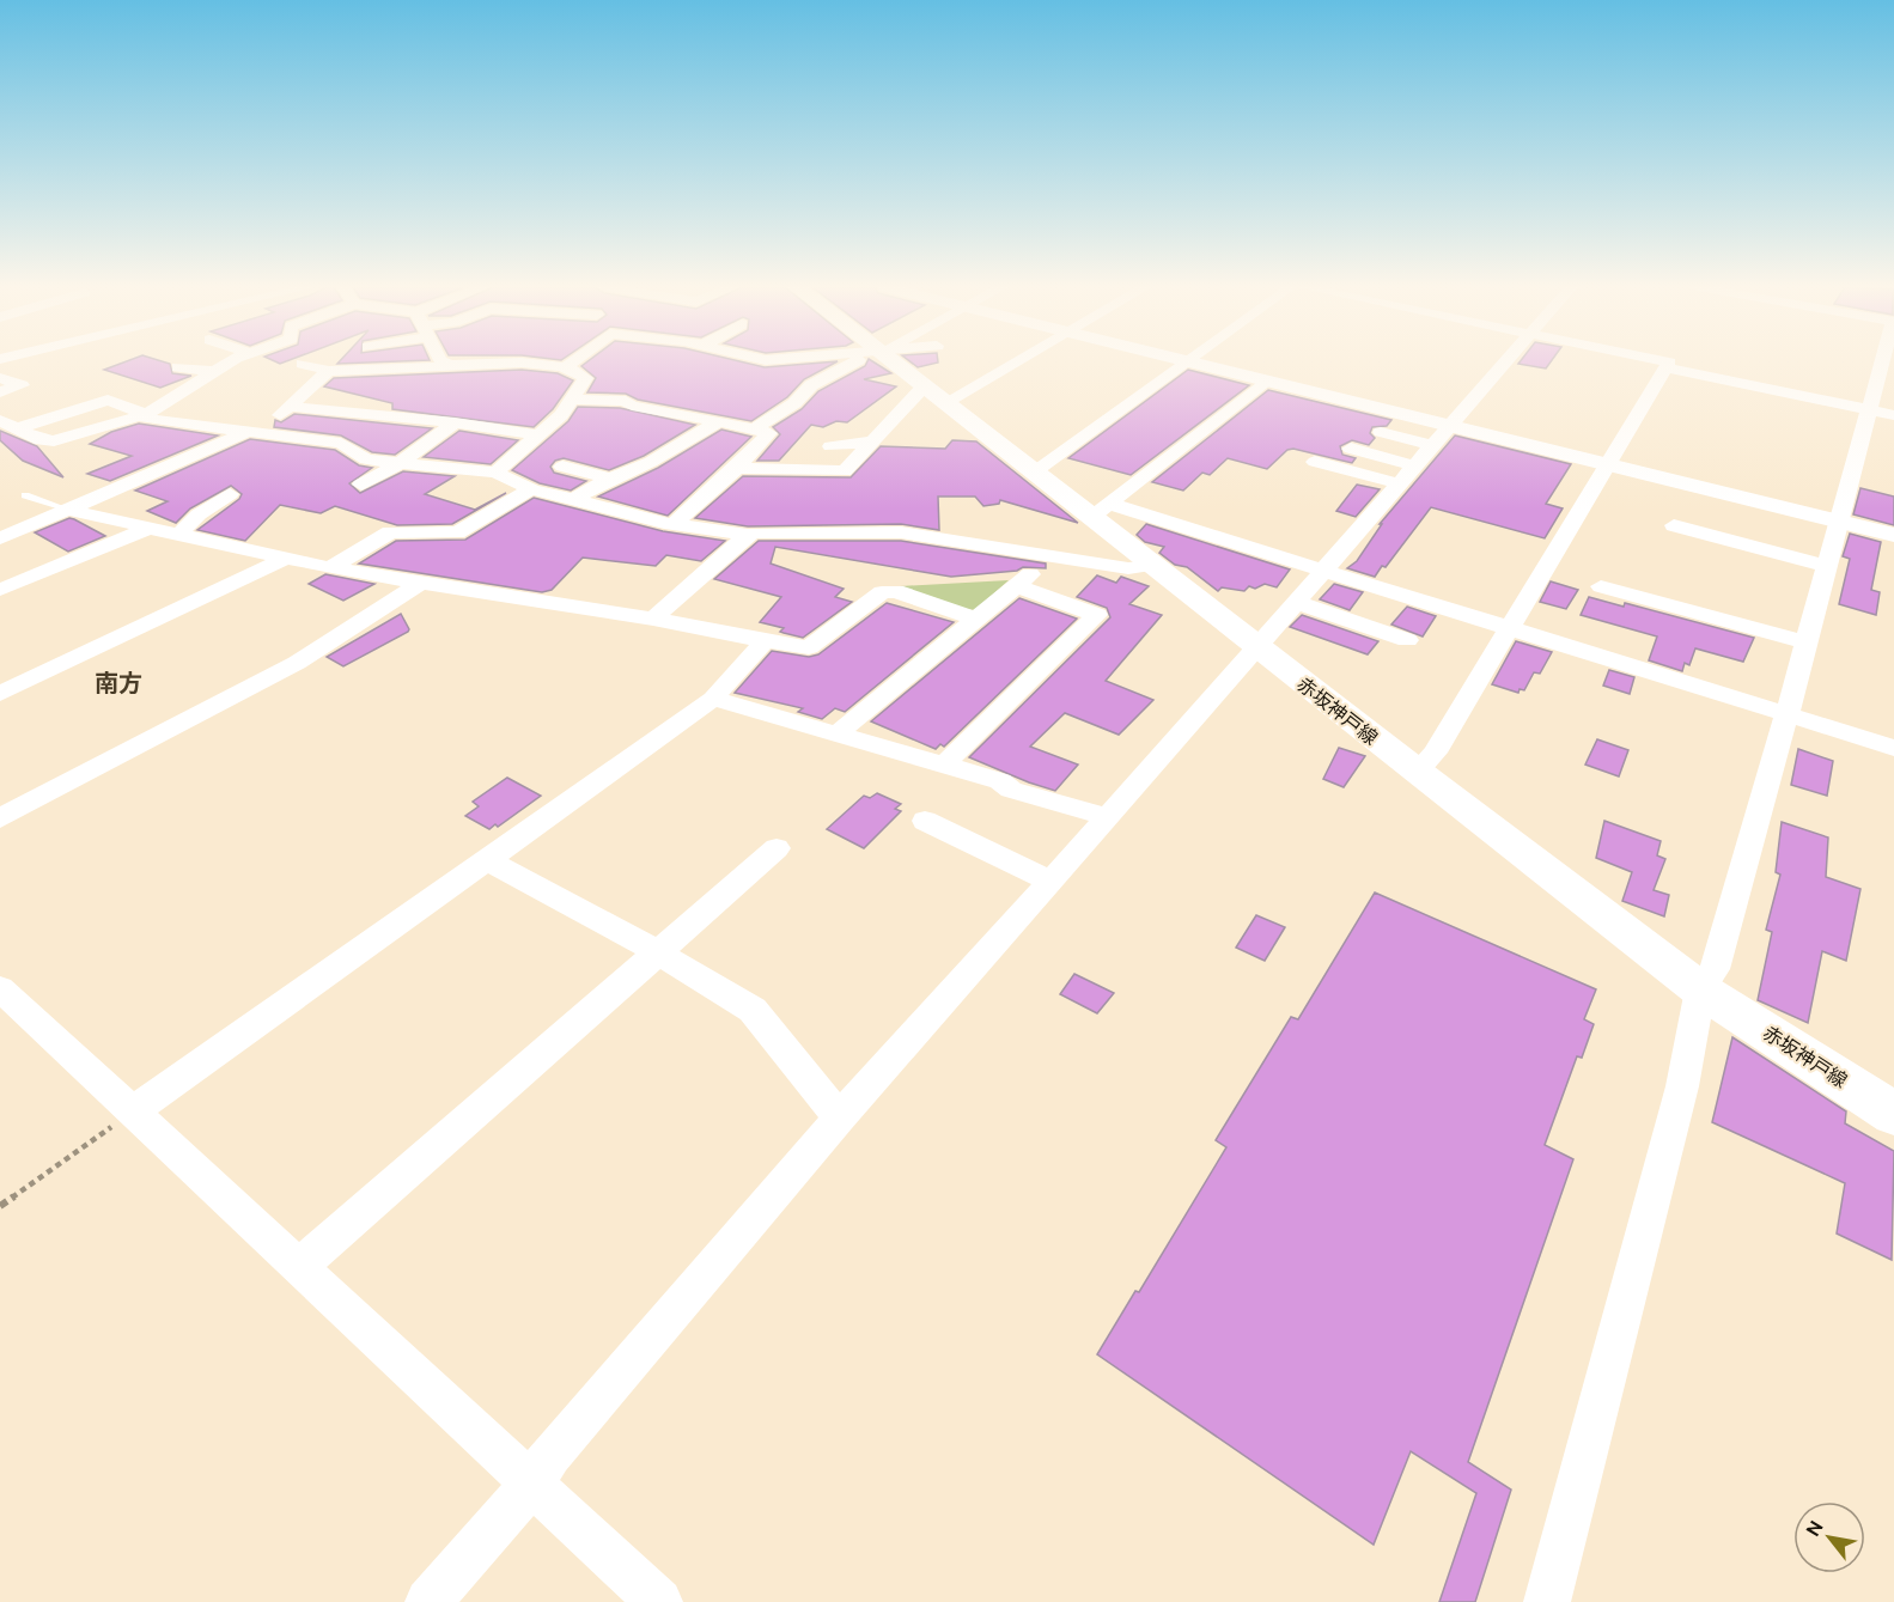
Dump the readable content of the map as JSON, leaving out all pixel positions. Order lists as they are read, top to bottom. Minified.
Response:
{"streets":{"main road":["赤坂神戸線"]},"districts":["南方"],"north":"top left"}
